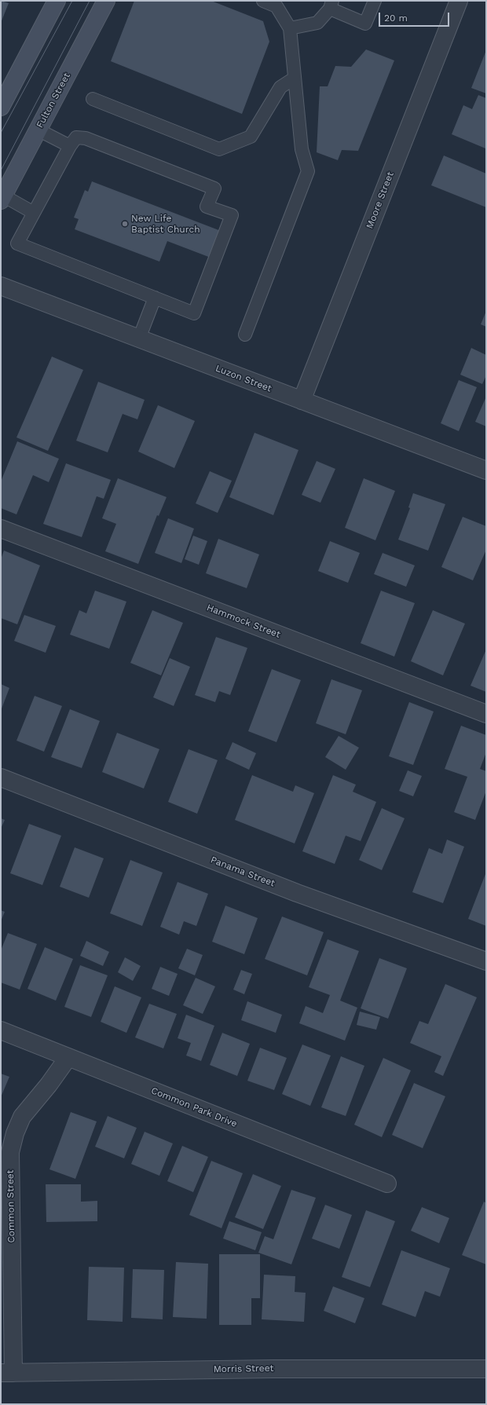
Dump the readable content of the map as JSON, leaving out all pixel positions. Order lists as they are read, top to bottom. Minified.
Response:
{"streets":{"main road":["Fulton Street"],"street":["Moore Street","Luzon Street","Hammock Street","Panama Street","Common Park Drive","Common Street","Morris Street"]},"crossings":[["Moore Street","Luzon Street"],["Common Park Drive","Common Street"],["Common Street","Morris Street"]],"places":["New Life Baptist Church"],"scale_bar":"20 m"}
